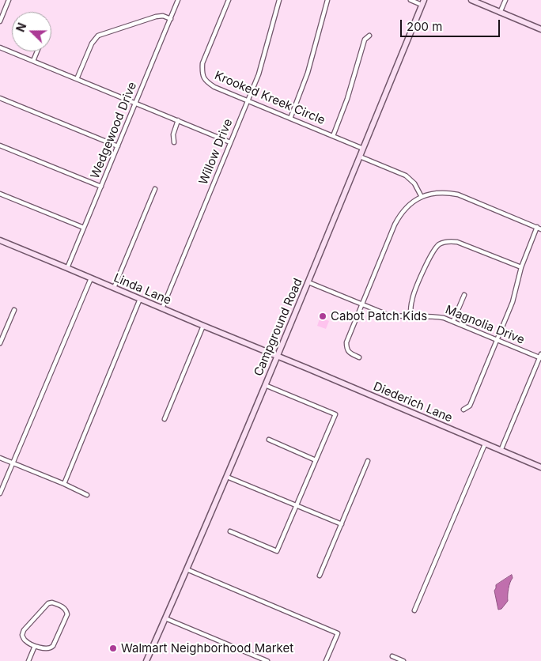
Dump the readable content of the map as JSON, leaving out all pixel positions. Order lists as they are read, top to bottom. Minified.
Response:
{"streets":{"street":["Krooked Kreek Circle","Wedgewood Drive","Willow Drive","Linda Lane","Magnolia Drive","Campground Road","Diederich Lane"]},"crossings":[["Krooked Kreek Circle","Willow Drive"],["Krooked Kreek Circle","Campground Road"],["Wedgewood Drive","Linda Lane"],["Willow Drive","Linda Lane"],["Linda Lane","Campground Road"],["Linda Lane","Diederich Lane"],["Magnolia Drive","Campground Road"],["Campground Road","Diederich Lane"]],"places":["Cabot Patch Kids","Walmart Neighborhood Market"],"scale_bar":"200 m","north":"left"}
